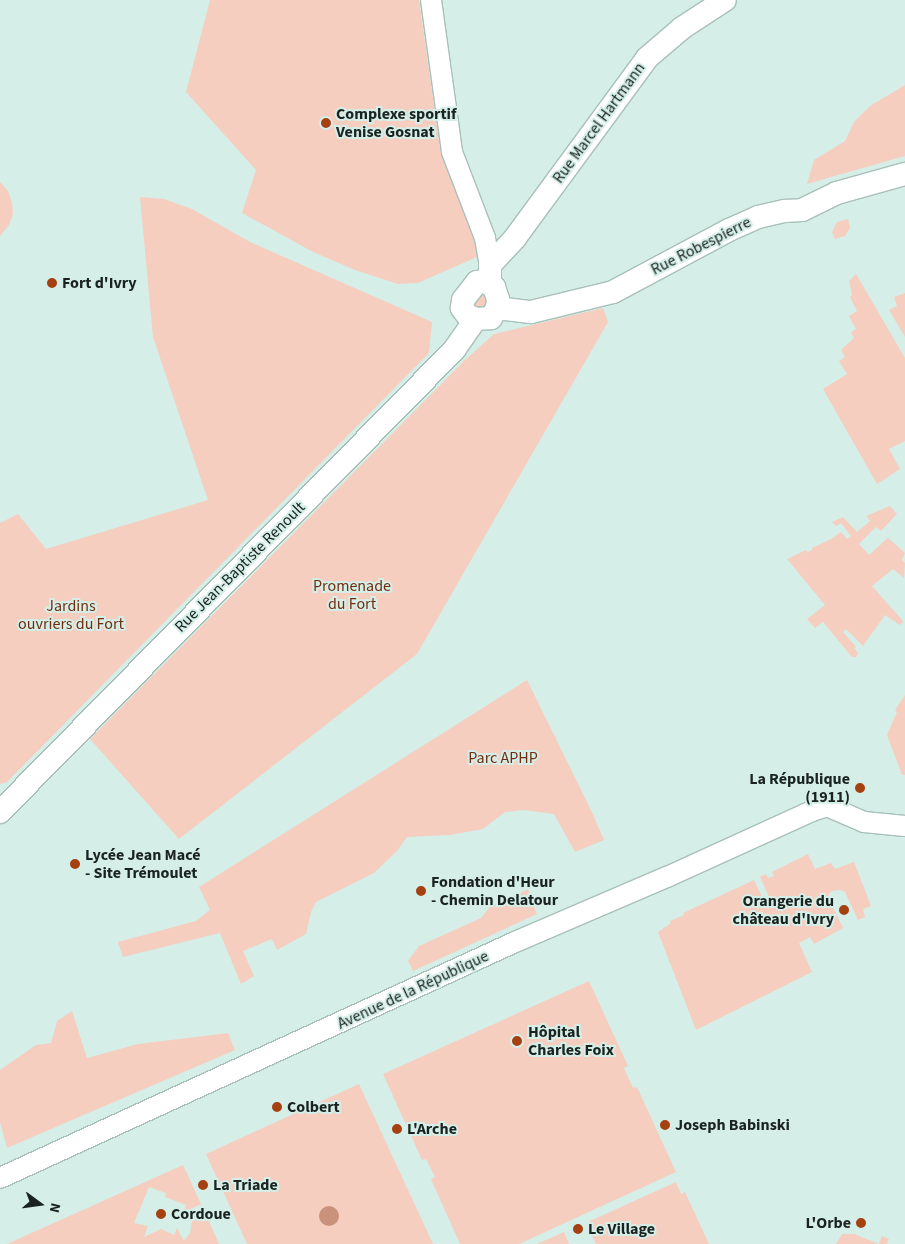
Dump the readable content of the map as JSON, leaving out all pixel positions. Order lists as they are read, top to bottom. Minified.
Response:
{"streets":{"main road":["Rue Marcel Hartmann","Rue Robespierre","Rue Jean-Baptiste Renoult"],"street":["Avenue de la République"]},"parks":["Promenade du Fort","Jardins ouvriers du Fort","Parc APHP"],"places":["Complexe sportif Venise Gosnat","Fort d'Ivry","La République (1911)","Lycée Jean Macé - Site Trémoulet","Fondation d'Heur - Chemin Delatour","Orangerie du château d'Ivry","Hôpital Charles Foix","Colbert","Joseph Babinski","L'Arche","La Triade","Cordoue","L'Orbe","Le Village"],"north":"right"}
